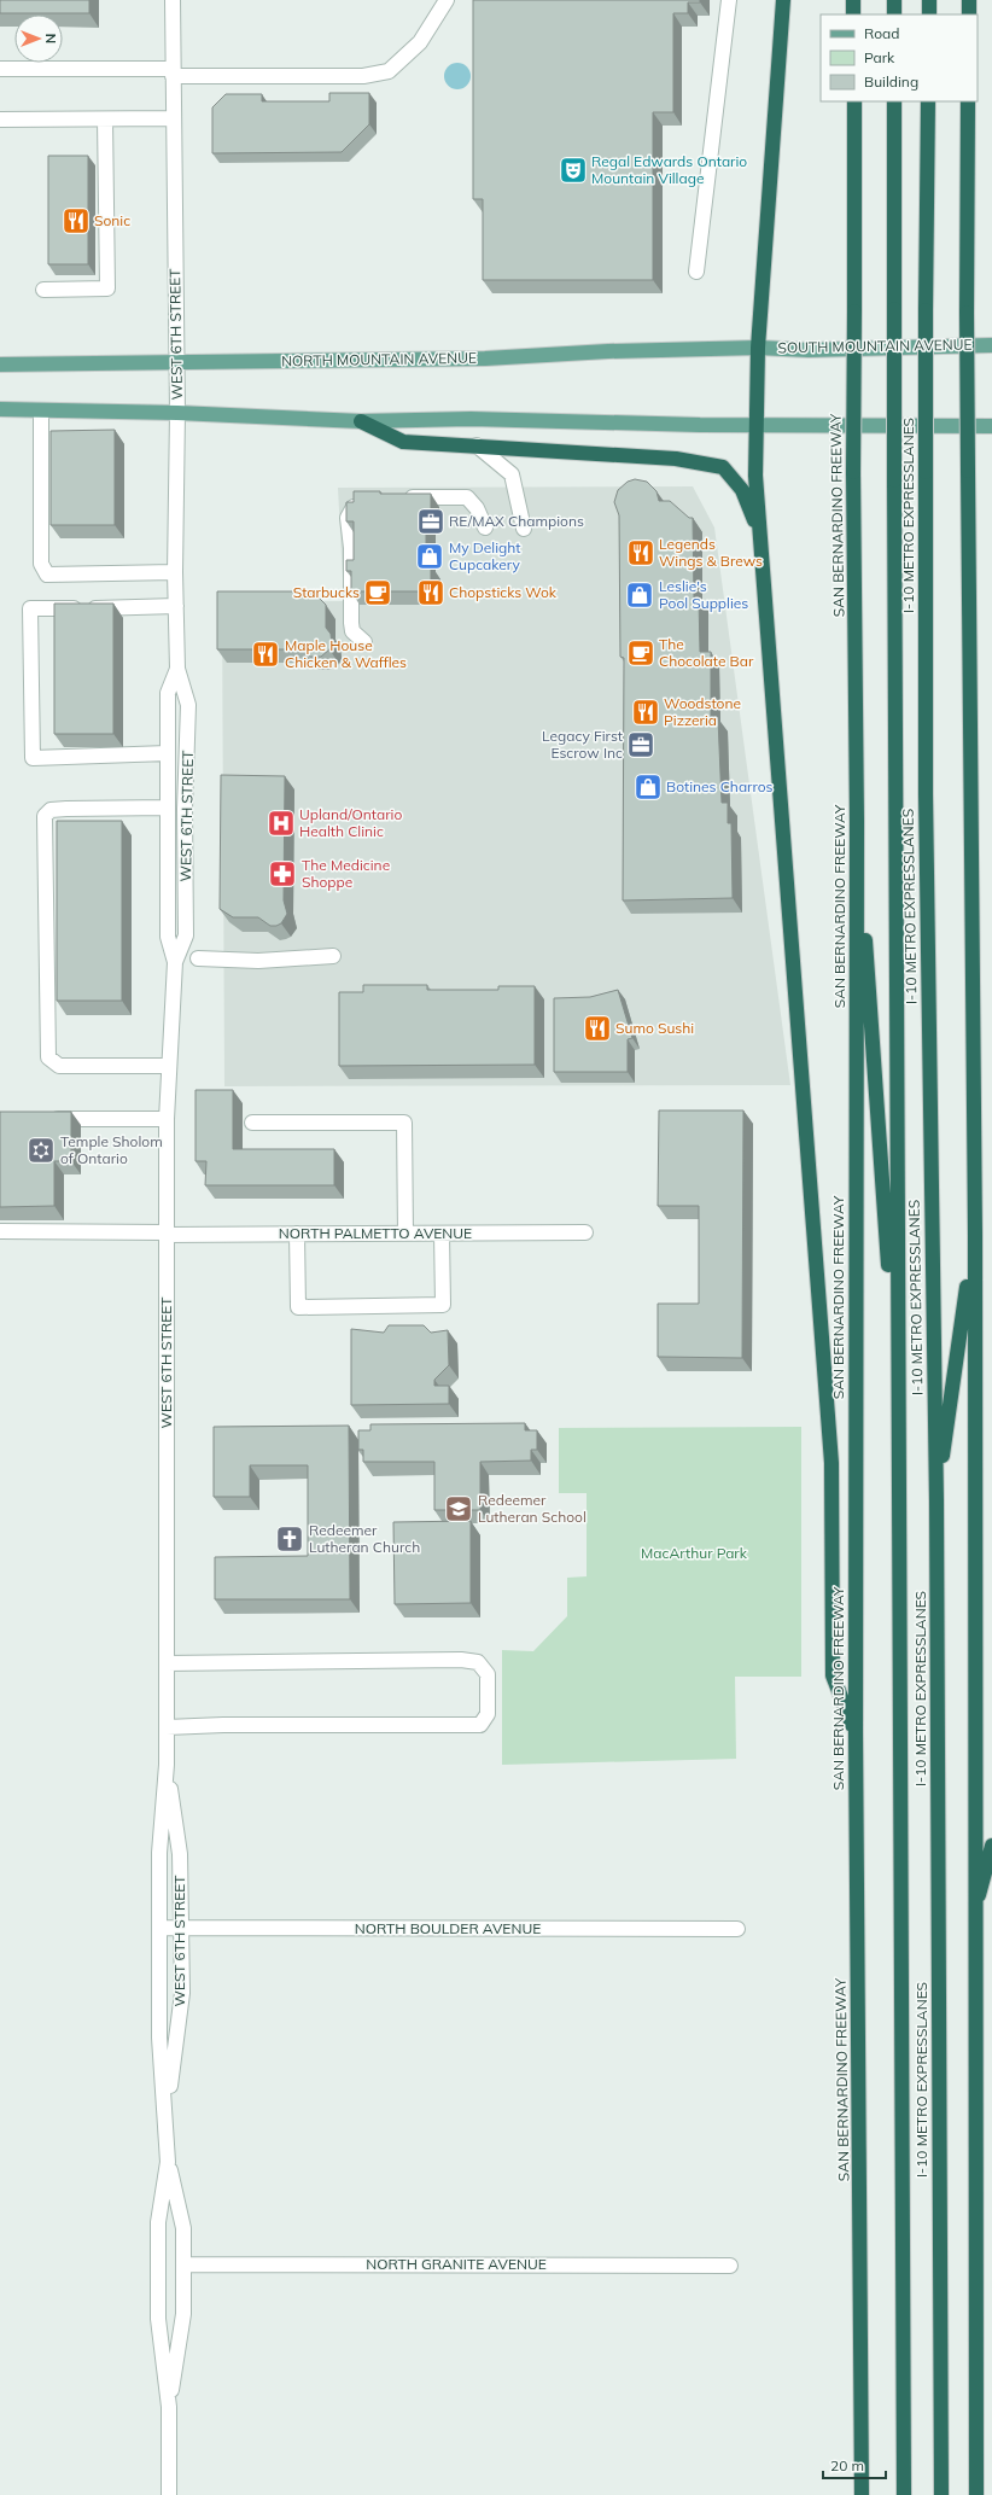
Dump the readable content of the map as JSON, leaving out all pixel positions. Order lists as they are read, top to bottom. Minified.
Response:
{"streets":{"highway":["SAN BERNARDINO FREEWAY","I-10 METRO EXPRESSLANES"],"main road":["SOUTH MOUNTAIN AVENUE","NORTH MOUNTAIN AVENUE"],"street":["WEST 6TH STREET","NORTH PALMETTO AVENUE","NORTH BOULDER AVENUE","NORTH GRANITE AVENUE"]},"crossings":[["WEST 6TH STREET","NORTH MOUNTAIN AVENUE"],["WEST 6TH STREET","NORTH PALMETTO AVENUE"],["WEST 6TH STREET","NORTH BOULDER AVENUE"],["WEST 6TH STREET","NORTH GRANITE AVENUE"],["SOUTH MOUNTAIN AVENUE","NORTH MOUNTAIN AVENUE"]],"parks":["MacArthur Park"],"places":{"theatre":["Regal Edwards Ontario Mountain Village"],"restaurant":["Sonic","Legends Wings & Brews","Chopsticks Wok","Maple House Chicken & Waffles","Woodstone Pizzeria","Sumo Sushi"],"office":["RE/MAX Champions","Legacy First Escrow Inc"],"shop":["My Delight Cupcakery","Leslie's Pool Supplies","Botines Charros"],"cafe":["Starbucks","The Chocolate Bar"],"hospital":["Upland/Ontario Health Clinic"],"pharmacy":["The Medicine Shoppe"],"synagogue":["Temple Sholom of Ontario"],"school or university":["Redeemer Lutheran School"],"church":["Redeemer Lutheran Church"]},"legend":["Road","Park","Building"],"scale_bar":"20 m","north":"right"}
